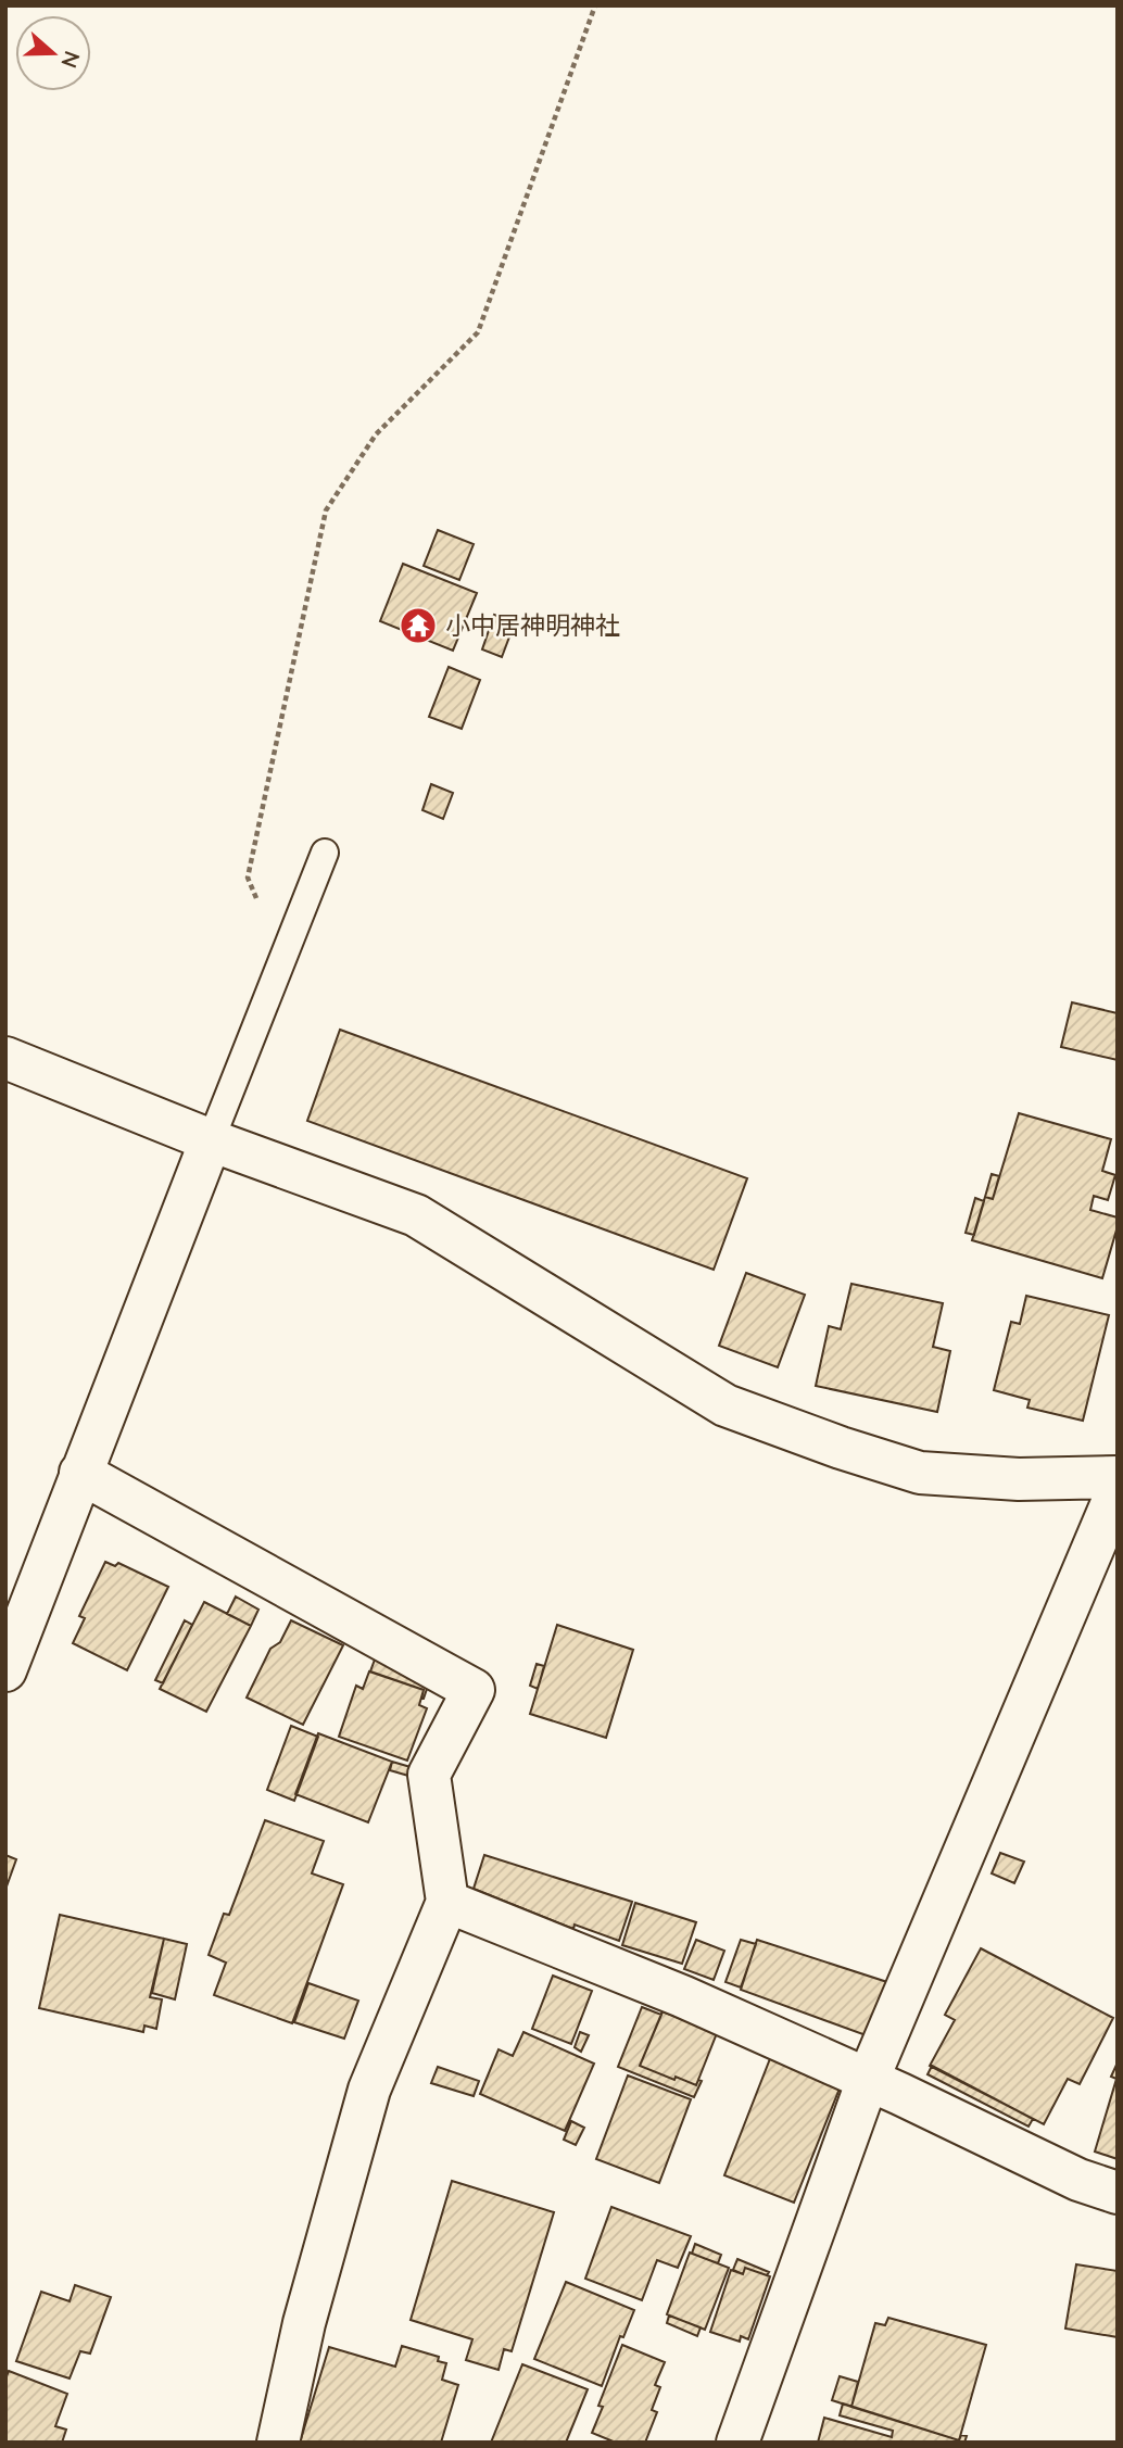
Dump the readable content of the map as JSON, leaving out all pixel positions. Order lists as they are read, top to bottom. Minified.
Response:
{"places":{"temple":["小中居神明神社"]},"north":"right"}
